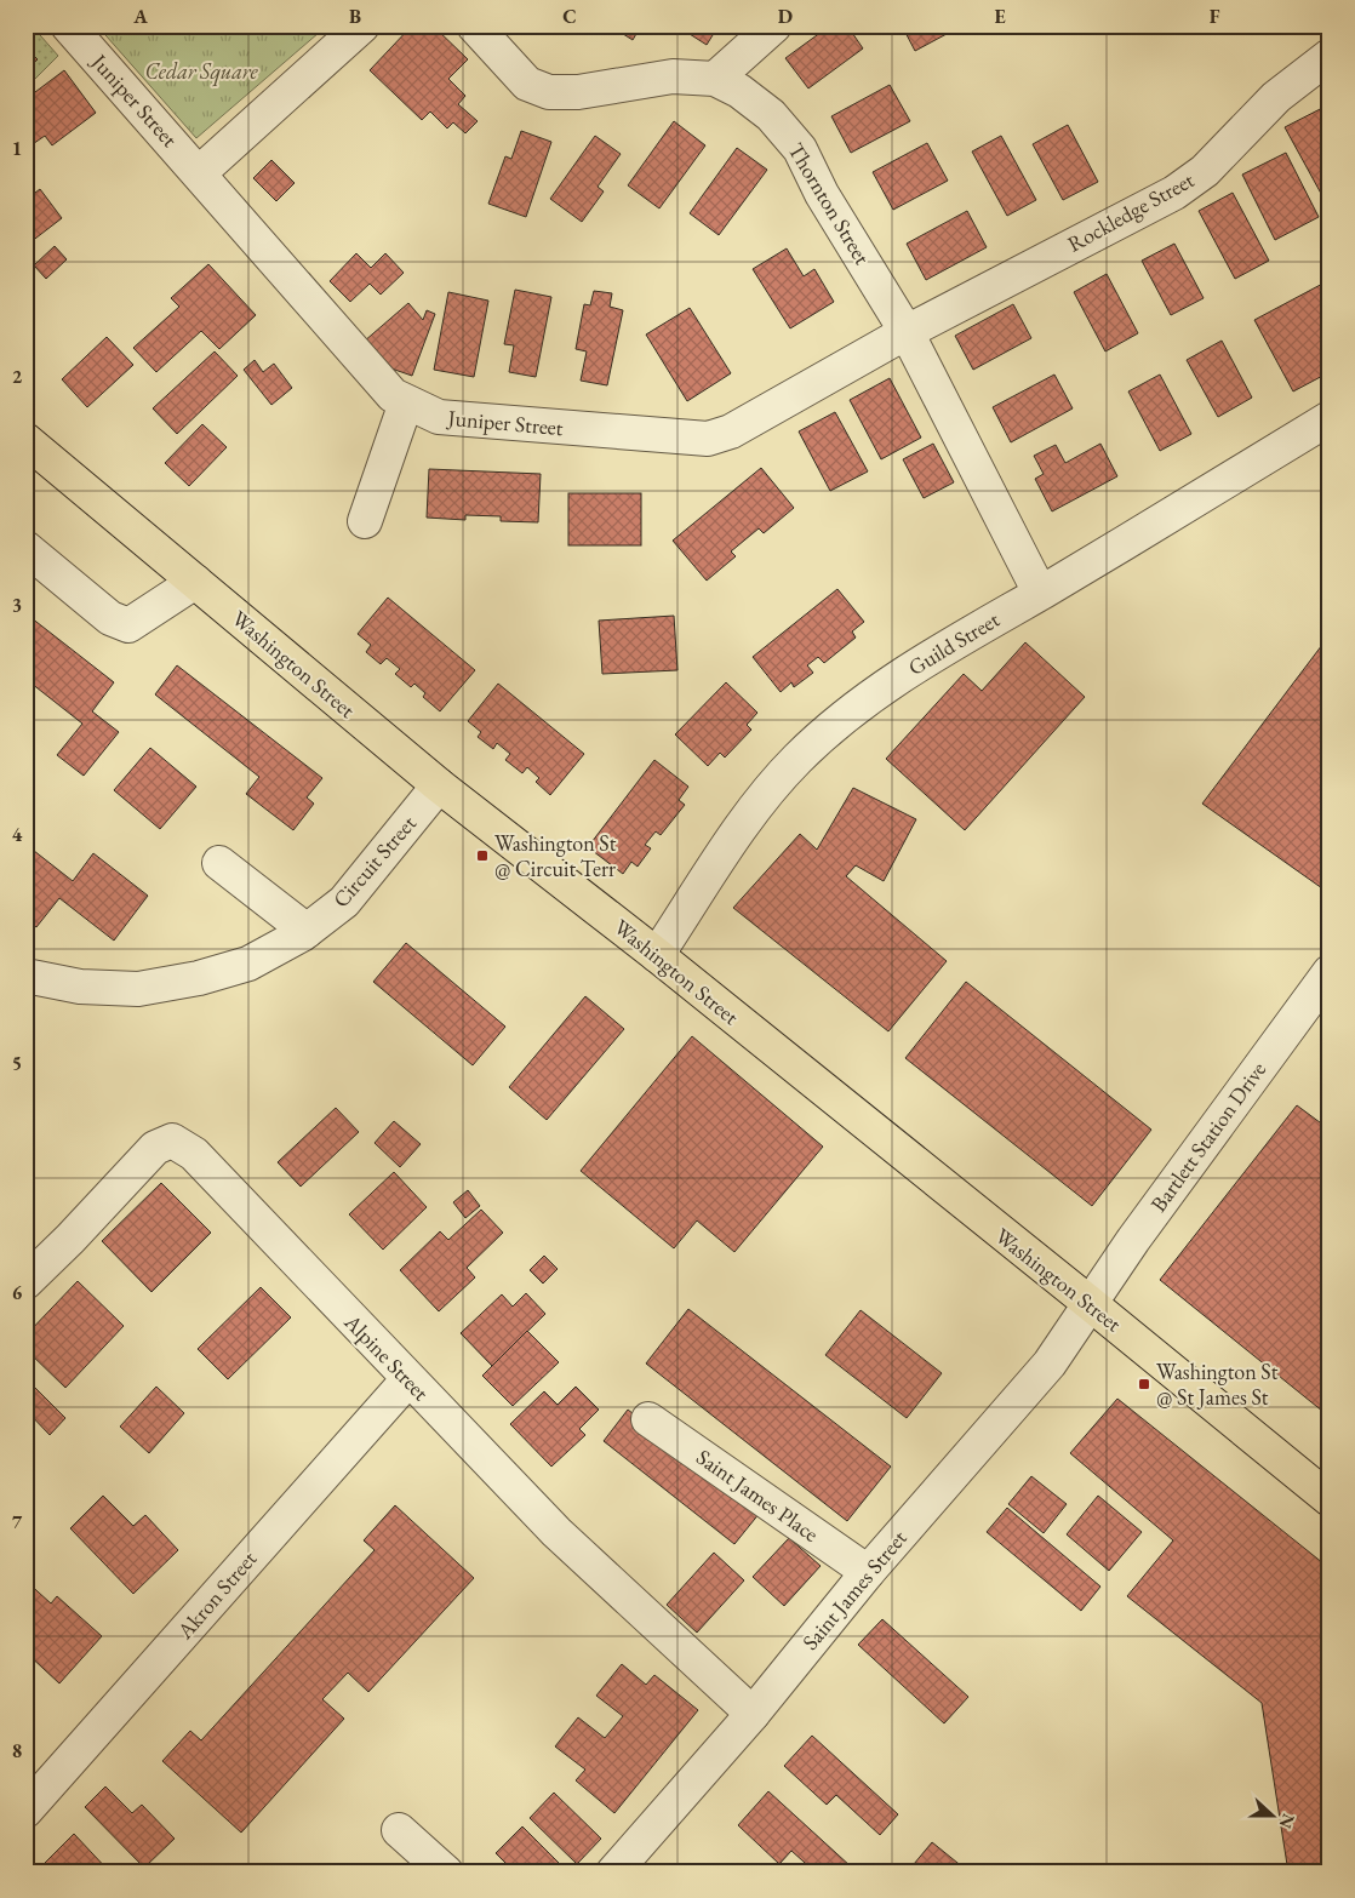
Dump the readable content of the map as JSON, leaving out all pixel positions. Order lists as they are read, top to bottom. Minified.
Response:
{"streets":{"main road":["Washington Street"],"street":["Juniper Street","Thornton Street","Rockledge Street","Guild Street","Circuit Street","Bartlett Station Drive","Alpine Street","Saint James Place","Saint James Street","Akron Street"]},"crossings":[["Juniper Street","Thornton Street"],["Juniper Street","Rockledge Street"],["Thornton Street","Rockledge Street"],["Thornton Street","Guild Street"],["Guild Street","Washington Street"],["Washington Street","Circuit Street"],["Washington Street","Bartlett Station Drive"],["Washington Street","Saint James Street"],["Bartlett Station Drive","Saint James Street"],["Alpine Street","Saint James Street"],["Alpine Street","Akron Street"],["Saint James Place","Saint James Street"]],"parks":["Cedar Square"],"places":{"transit":["Washington St @ Circuit Terr","Washington St @ St James St"]},"north":"right","grid":{"columns":["A","B","C","D","E","F"],"rows":["1","2","3","4","5","6","7","8"]}}
